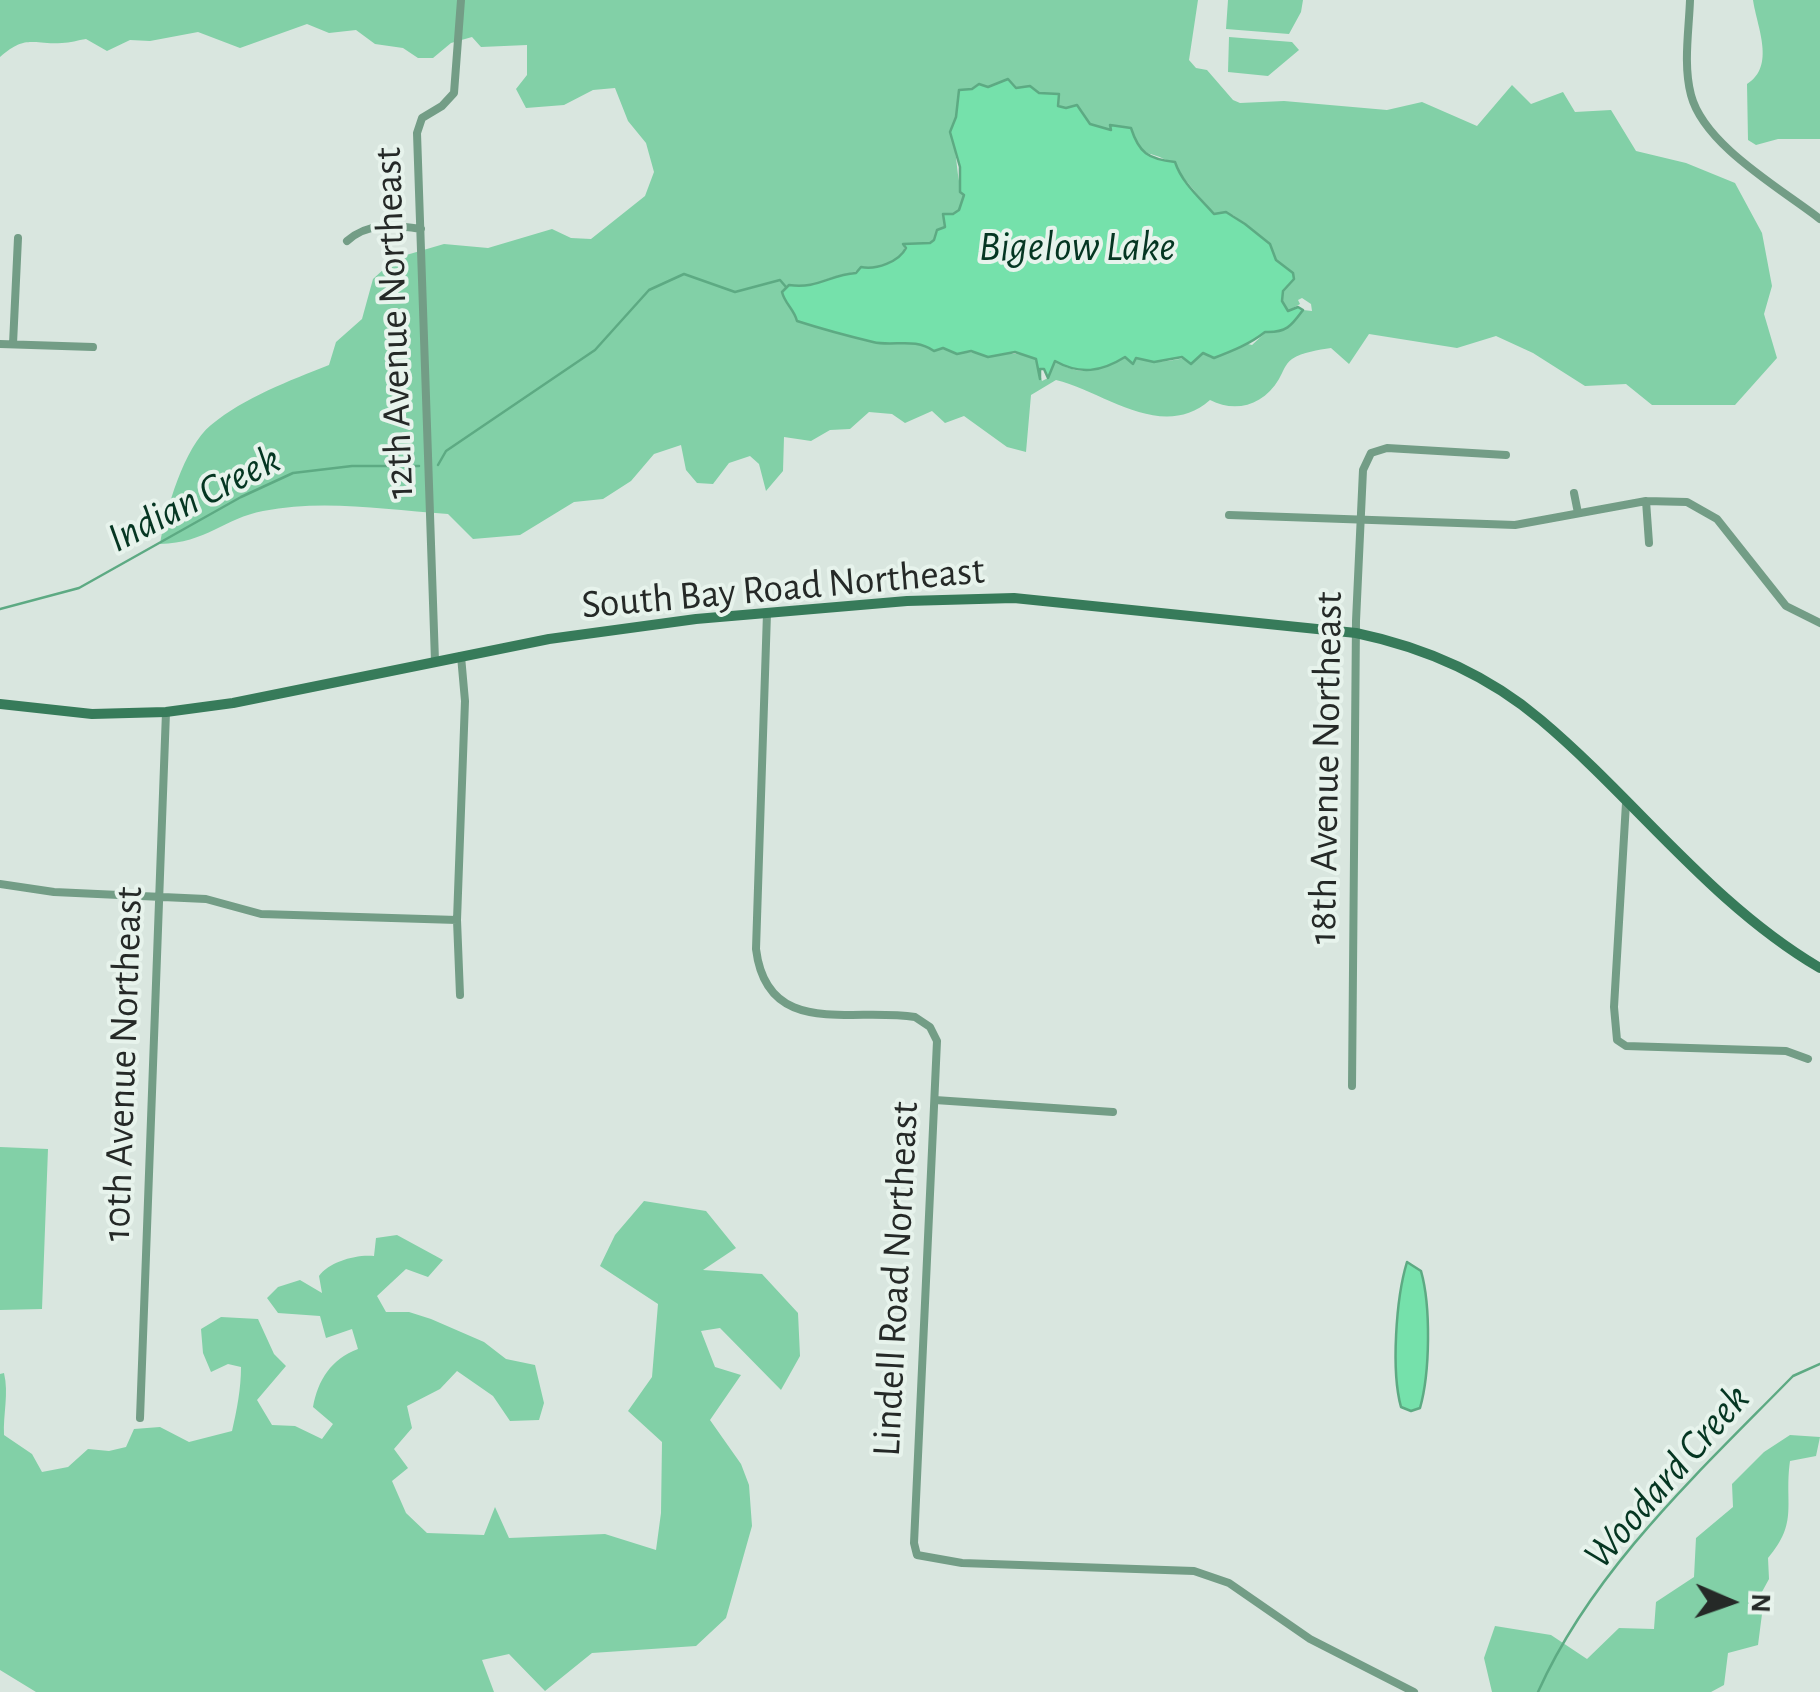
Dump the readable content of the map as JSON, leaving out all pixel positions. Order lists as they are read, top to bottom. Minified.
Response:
{"streets":{"street":["12th Avenue Northeast","South Bay Road Northeast","18th Avenue Northeast","10th Avenue Northeast","Lindell Road Northeast"]},"crossings":[["12th Avenue Northeast","South Bay Road Northeast"],["South Bay Road Northeast","18th Avenue Northeast"],["South Bay Road Northeast","10th Avenue Northeast"],["South Bay Road Northeast","Lindell Road Northeast"]],"water":["Bigelow Lake","Indian Creek","Woodard Creek"],"north":"right"}
